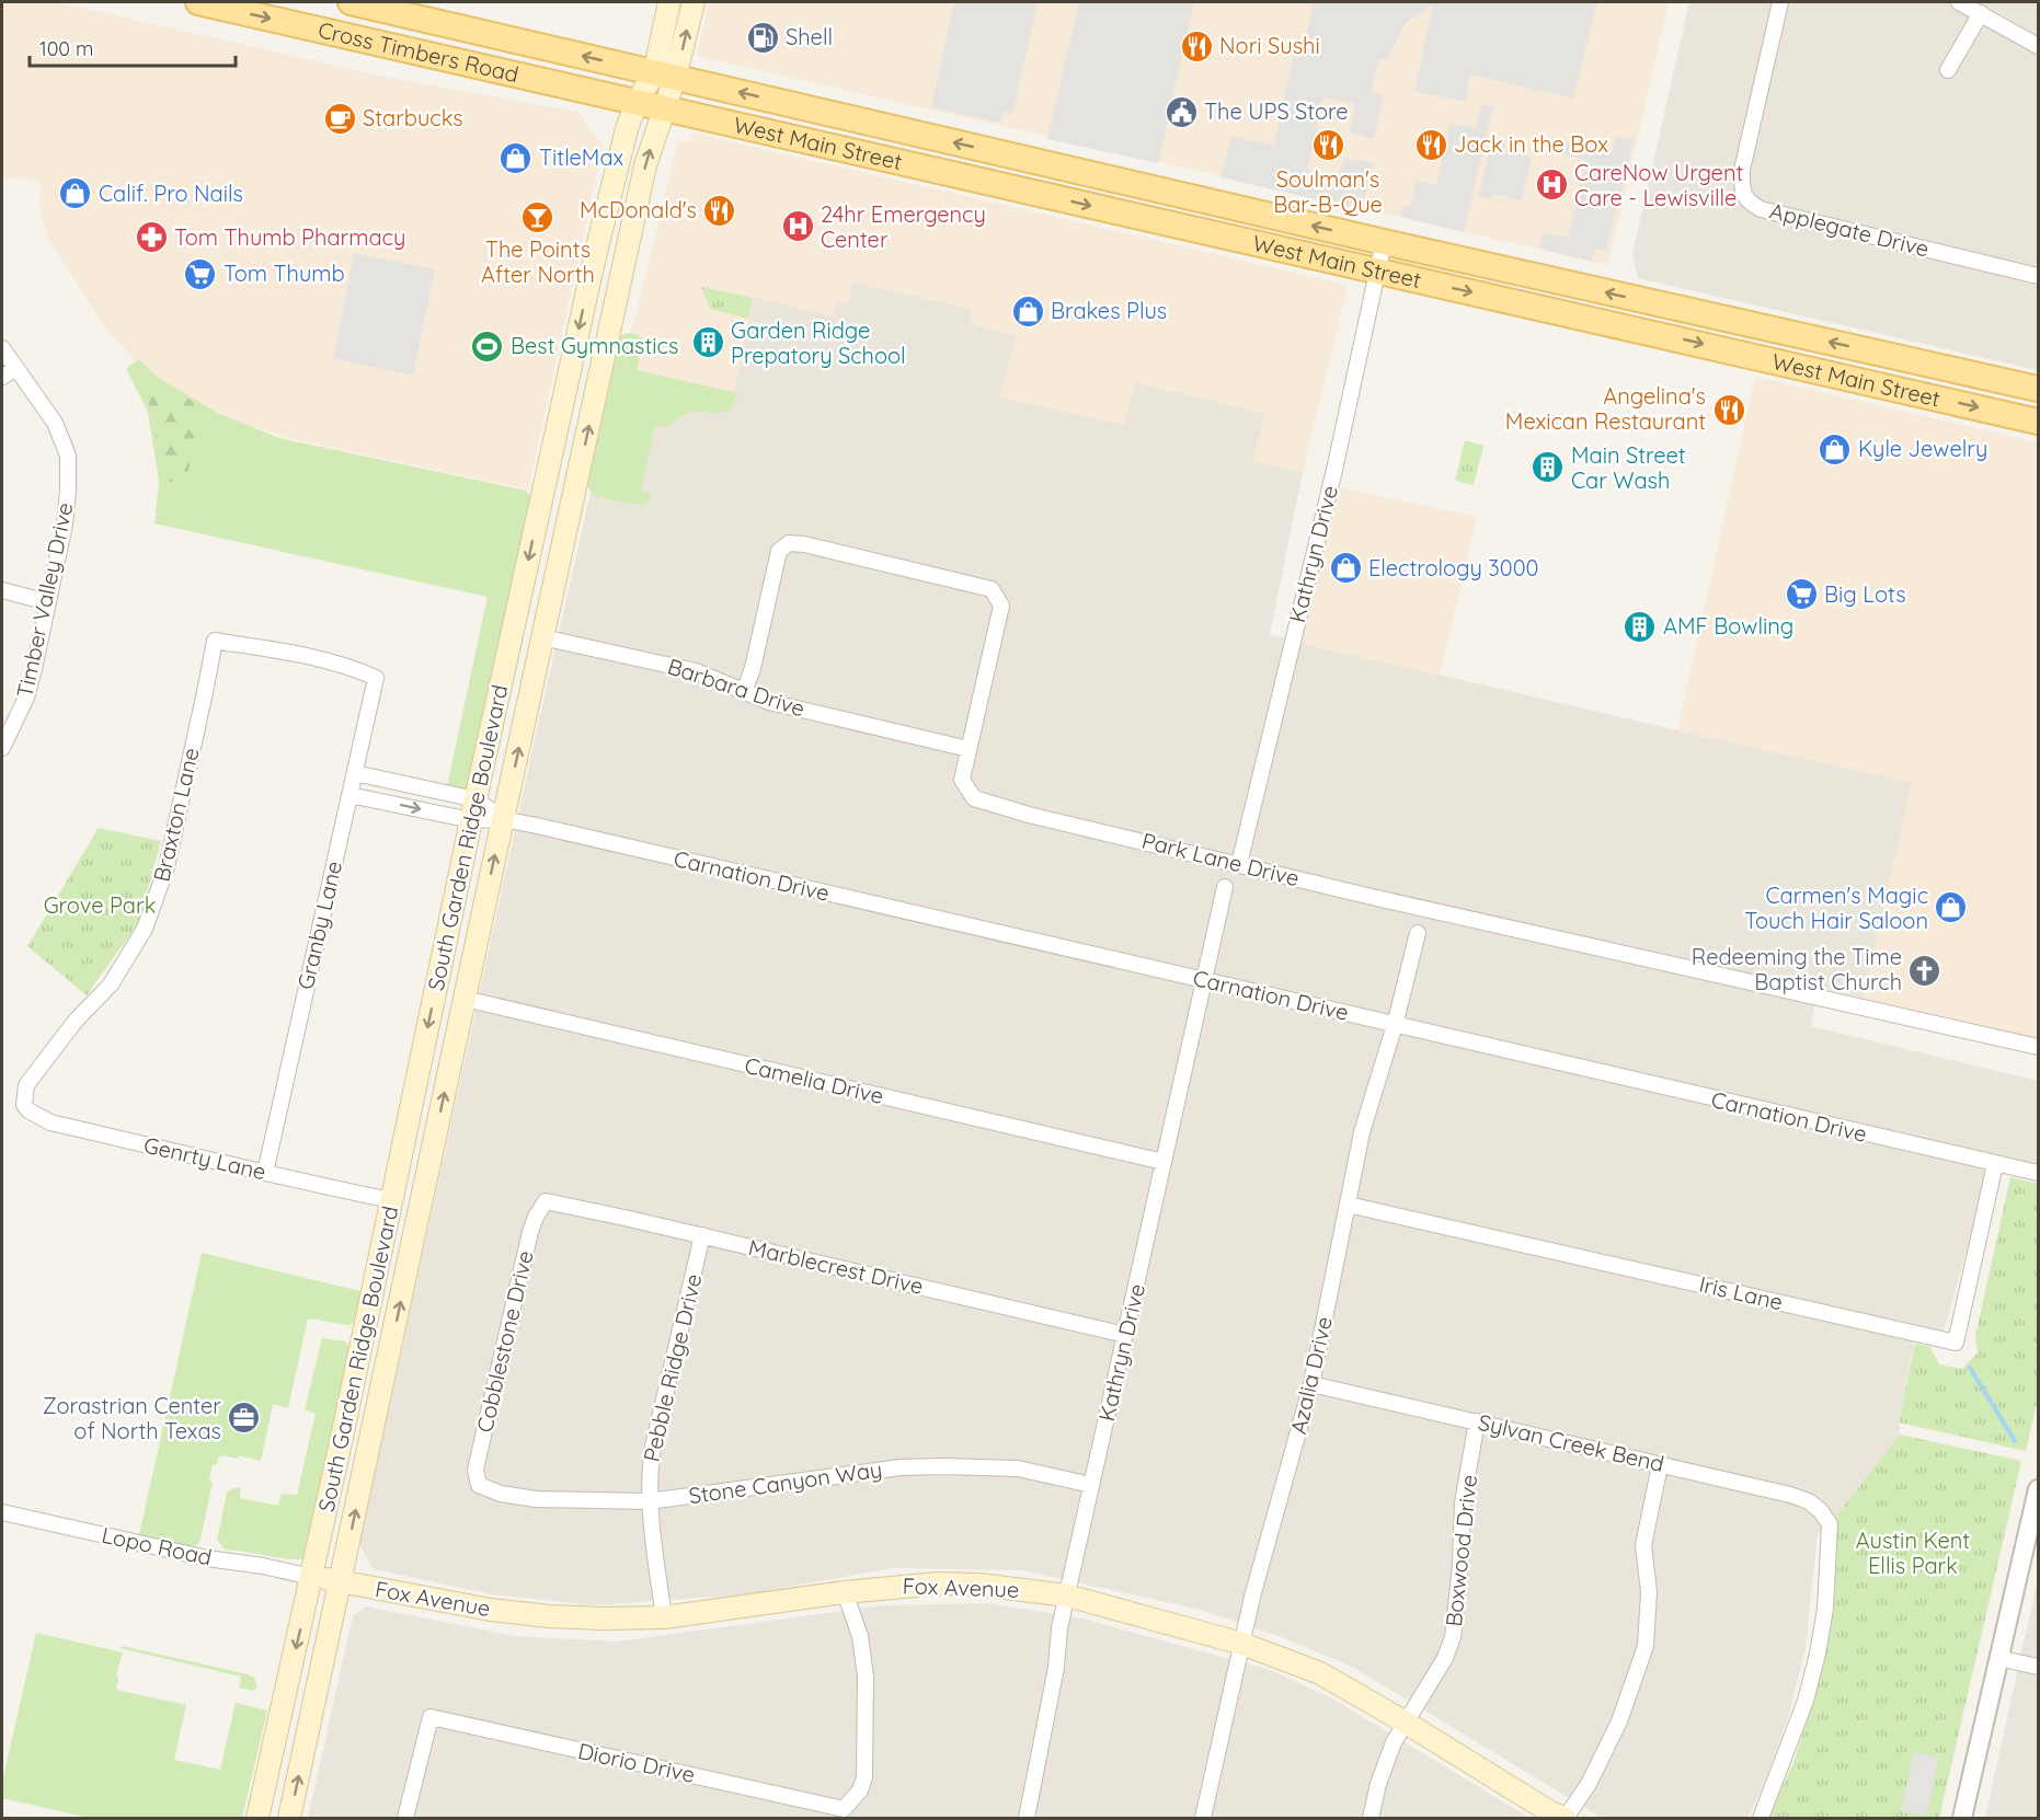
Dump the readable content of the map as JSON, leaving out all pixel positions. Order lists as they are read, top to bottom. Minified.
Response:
{"streets":{"main road":["Cross Timbers Road","West Main Street","South Garden Ridge Boulevard","Fox Avenue"],"street":["Applegate Drive","Kathryn Drive","Timber Valley Drive","Barbara Drive","Braxton Lane","Park Lane Drive","Carnation Drive","Granby Lane","Camelia Drive","Genrty Lane","Marblecrest Drive","Iris Lane","Cobblestone Drive","Pebble Ridge Drive","Azalia Drive","Sylvan Creek Bend","Stone Canyon Way","Lopo Road","Boxwood Drive","Diorio Drive"]},"crossings":[["Cross Timbers Road","West Main Street"],["Cross Timbers Road","South Garden Ridge Boulevard"],["West Main Street","Kathryn Drive"],["West Main Street","South Garden Ridge Boulevard"],["Kathryn Drive","Park Lane Drive"],["Kathryn Drive","Carnation Drive"],["Kathryn Drive","Camelia Drive"],["Kathryn Drive","Marblecrest Drive"],["Kathryn Drive","Stone Canyon Way"],["Kathryn Drive","Fox Avenue"],["Barbara Drive","South Garden Ridge Boulevard"],["Barbara Drive","Park Lane Drive"],["Braxton Lane","Granby Lane"],["Braxton Lane","Genrty Lane"],["South Garden Ridge Boulevard","Carnation Drive"],["South Garden Ridge Boulevard","Camelia Drive"],["South Garden Ridge Boulevard","Genrty Lane"],["South Garden Ridge Boulevard","Lopo Road"],["South Garden Ridge Boulevard","Fox Avenue"],["Carnation Drive","Granby Lane"],["Carnation Drive","Iris Lane"],["Carnation Drive","Azalia Drive"],["Granby Lane","Genrty Lane"],["Marblecrest Drive","Cobblestone Drive"],["Marblecrest Drive","Pebble Ridge Drive"],["Iris Lane","Azalia Drive"],["Cobblestone Drive","Stone Canyon Way"],["Pebble Ridge Drive","Stone Canyon Way"],["Pebble Ridge Drive","Fox Avenue"],["Azalia Drive","Sylvan Creek Bend"],["Azalia Drive","Fox Avenue"],["Sylvan Creek Bend","Boxwood Drive"],["Lopo Road","Fox Avenue"],["Boxwood Drive","Fox Avenue"],["Fox Avenue","Diorio Drive"]],"parks":["Grove Park","Austin Kent Ellis Park"],"places":{"fuel station":["Shell"],"restaurant":["Nori Sushi","Jack in the Box","Soulman's Bar-B-Que","McDonald's","Angelina's Mexican Restaurant"],"public building":["The UPS Store"],"cafe":["Starbucks"],"shop":["TitleMax","Calif. Pro Nails","Brakes Plus","Kyle Jewelry","Electrology 3000","Carmen's Magic Touch Hair Saloon"],"hospital":["CareNow Urgent Care - Lewisville","24hr Emergency Center"],"bar":["The Points After North"],"pharmacy":["Tom Thumb Pharmacy"],"supermarket":["Tom Thumb","Big Lots"],"building":["Garden Ridge Prepatory School","Main Street Car Wash","AMF Bowling"],"sports":["Best Gymnastics"],"church":["Redeeming the Time Baptist Church"],"office":["Zorastrian Center of North Texas"]},"scale_bar":"100 m"}
